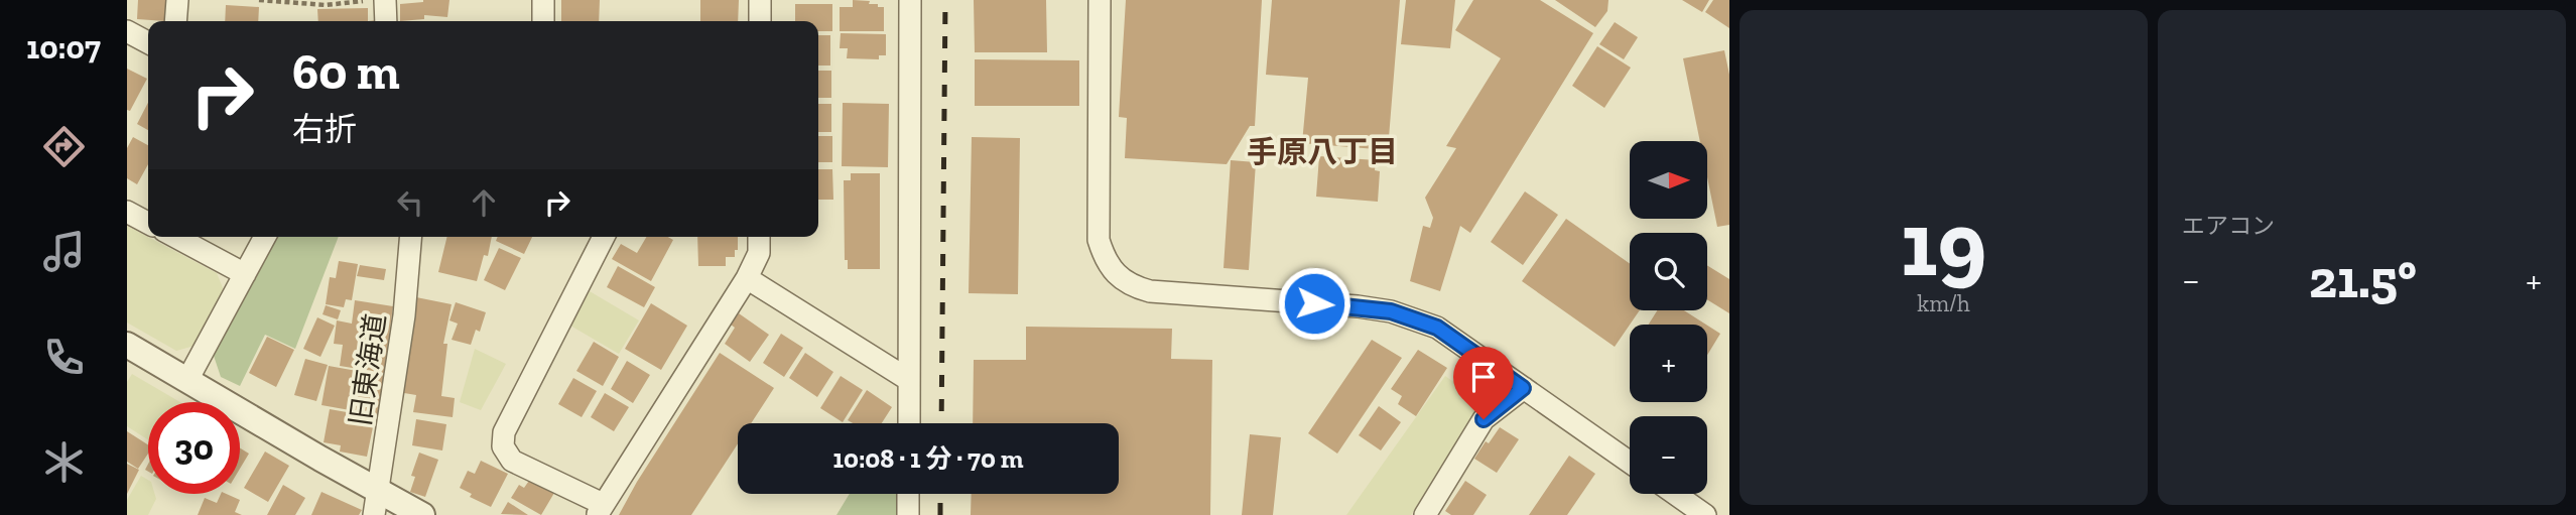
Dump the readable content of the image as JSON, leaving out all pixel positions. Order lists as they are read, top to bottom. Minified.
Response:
{"streets":{"street":["旧東海道"]},"districts":["手原八丁目"],"north":"right","page":{"tabs":"10:07","tile":[["19","km/h"],"エアコン"],"turn":["60 m","右折"],"map_buttons":["+","−"],"heat":["−","21.5°","+"],"limit":"30","trip":"10:08 · 1 分 · 70 m"}}
